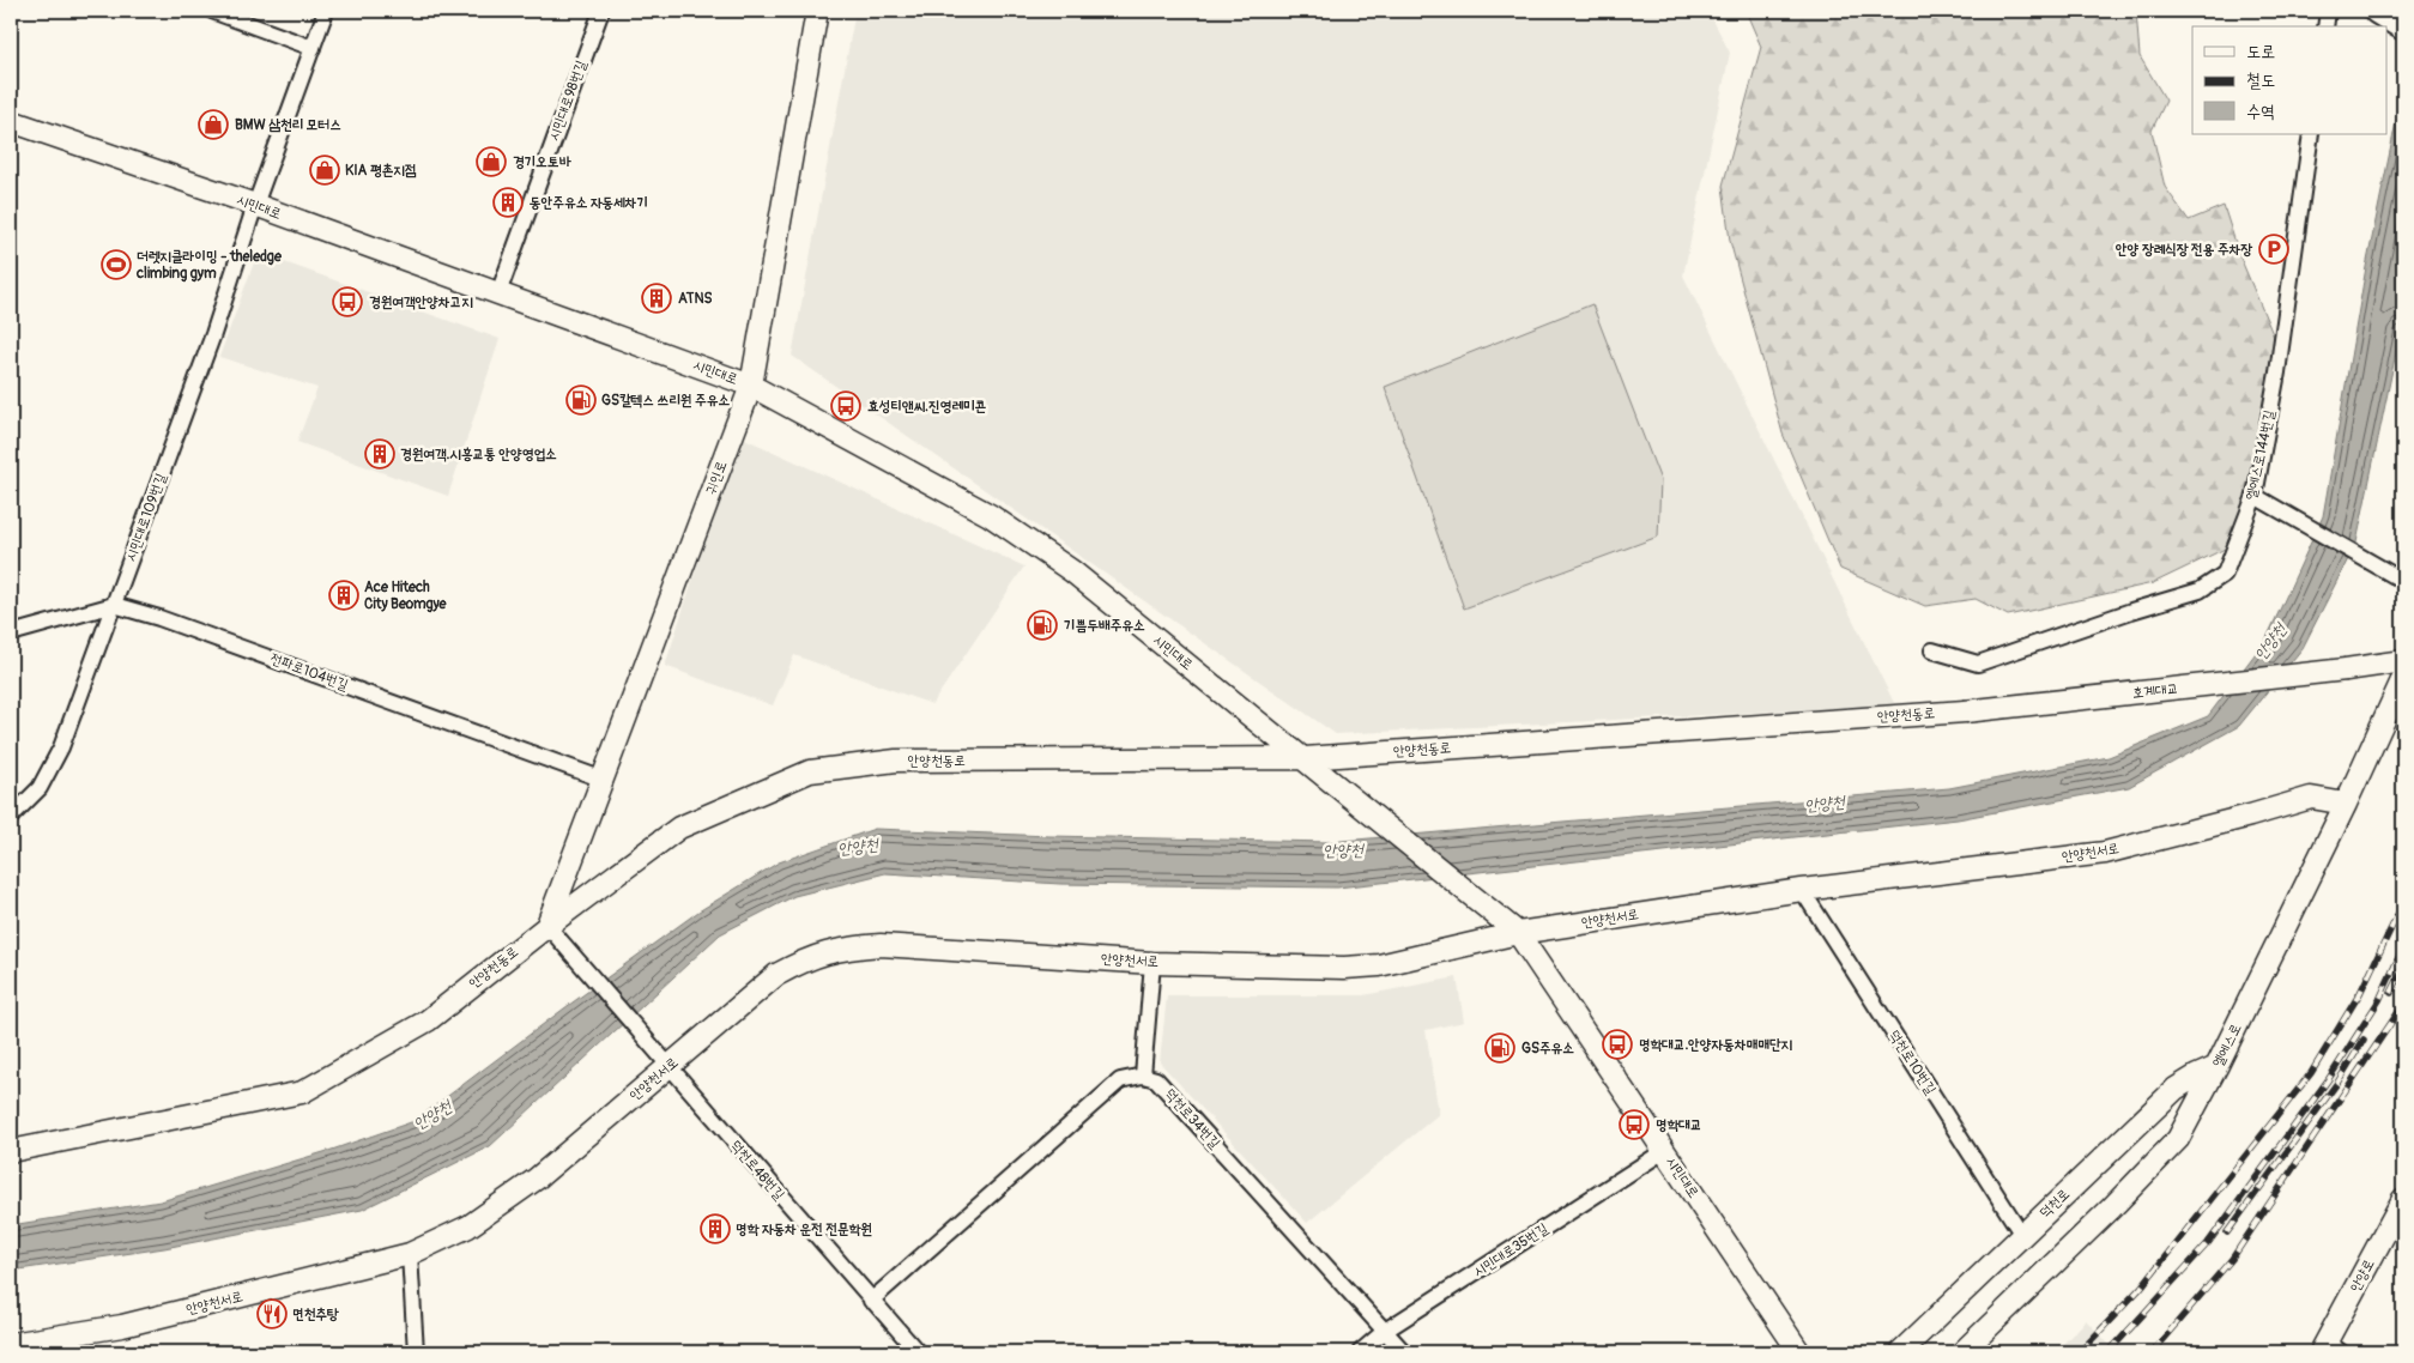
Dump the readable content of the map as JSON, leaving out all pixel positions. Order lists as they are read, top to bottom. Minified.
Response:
{"streets":{"street":["시민대로98번길","시민대로","엘에스로144번길","귀인로","시민대로109번길","전파로104번길","호계대교","안양천동로","안양천서로","엘에스로","덕천로10번길","덕천로34번길","덕천로48번길","덕천로","시민대로35번길","안양로"]},"crossings":[["시민대로98번길","시민대로"],["시민대로","귀인로"],["시민대로","시민대로109번길"],["시민대로","안양천동로"],["시민대로","안양천서로"],["시민대로","시민대로35번길"],["귀인로","전파로104번길"],["귀인로","안양천동로"],["귀인로","덕천로48번길"],["시민대로109번길","전파로104번길"],["호계대교","안양천동로"],["안양천동로","덕천로48번길"],["안양천서로","엘에스로"],["안양천서로","덕천로10번길"],["안양천서로","덕천로48번길"],["엘에스로","덕천로"],["덕천로10번길","덕천로"],["덕천로34번길","시민대로35번길"]],"water":["안양천"],"places":{"shop":["BMW 삼천리 모터스","경기오토바","KIA 평촌지점"],"building":["동안주유소 자동세차기","ATNS","경원여객.시흥교통 안양영업소","Ace Hitech City Beomgye","명학 자동차 운전 전문학원"],"parking":["안양 장례식장 전용 주차장"],"sports":["더렛지클라이밍 - theledge climbing gym"],"bus stop":["경원여객안양차고지","효성티앤씨.진영레미콘","명학대교.안양자동차매매단지","명학대교"],"fuel station":["GS칼텍스 쓰리원 주유소","기쁨두배주유소","GS주유소"],"restaurant":["면천추탕"]},"legend":["도로","철도","수역"]}
